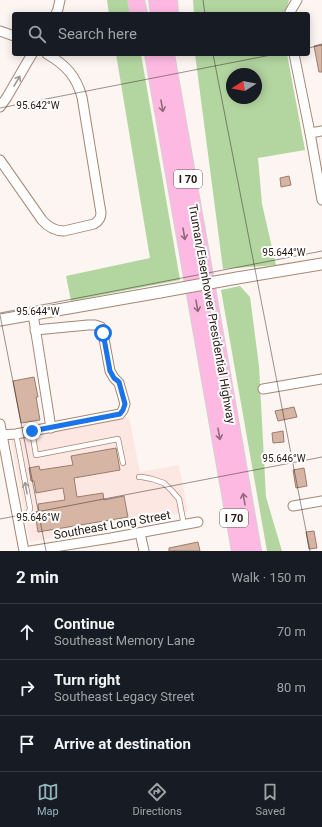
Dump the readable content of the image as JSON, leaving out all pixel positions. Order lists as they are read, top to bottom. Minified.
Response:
{"streets":{"highway":["I 70","Truman/Eisenhower Presidential Highway"],"street":["Southeast Long Street"]},"north":"left","page":{"search":"Search here","heading":["2 min","Walk · 150 m"],"list":[["Continue","Southeast Memory Lane","70 m"],["Turn right","Southeast Legacy Street","80 m"],"Arrive at destination"],"nav":["Map","Directions","Saved"]},"coordinates":["95.642°W","95.644°W","95.646°W"]}
